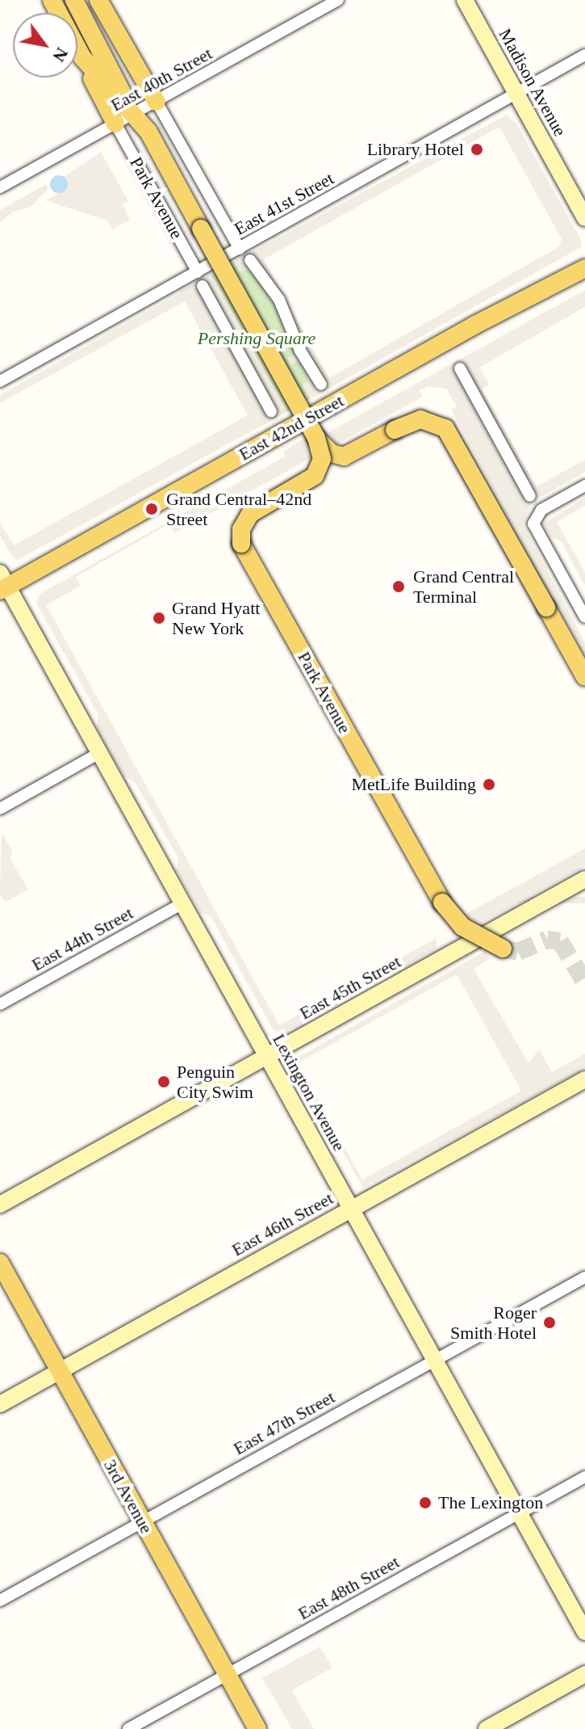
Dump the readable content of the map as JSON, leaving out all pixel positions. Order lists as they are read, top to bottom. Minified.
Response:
{"streets":{"main road":["Madison Avenue","Park Avenue","East 42nd Street","East 45th Street","Lexington Avenue","East 46th Street","3rd Avenue"],"street":["East 40th Street","East 41st Street","East 44th Street","East 47th Street","East 48th Street"]},"crossings":[["East 40th Street","Park Avenue"],["Madison Avenue","East 41st Street"],["Park Avenue","East 41st Street"],["East 42nd Street","Lexington Avenue"],["East 44th Street","Lexington Avenue"],["East 45th Street","Lexington Avenue"],["Lexington Avenue","East 46th Street"],["Lexington Avenue","East 47th Street"],["Lexington Avenue","East 48th Street"],["East 46th Street","3rd Avenue"],["East 47th Street","3rd Avenue"],["3rd Avenue","East 48th Street"]],"parks":["Pershing Square"],"places":["Library Hotel","Grand Central–42nd Street","Grand Central Terminal","Grand Hyatt New York","MetLife Building","Penguin City Swim","Roger Smith Hotel","The Lexington"],"north":"bottom right"}
